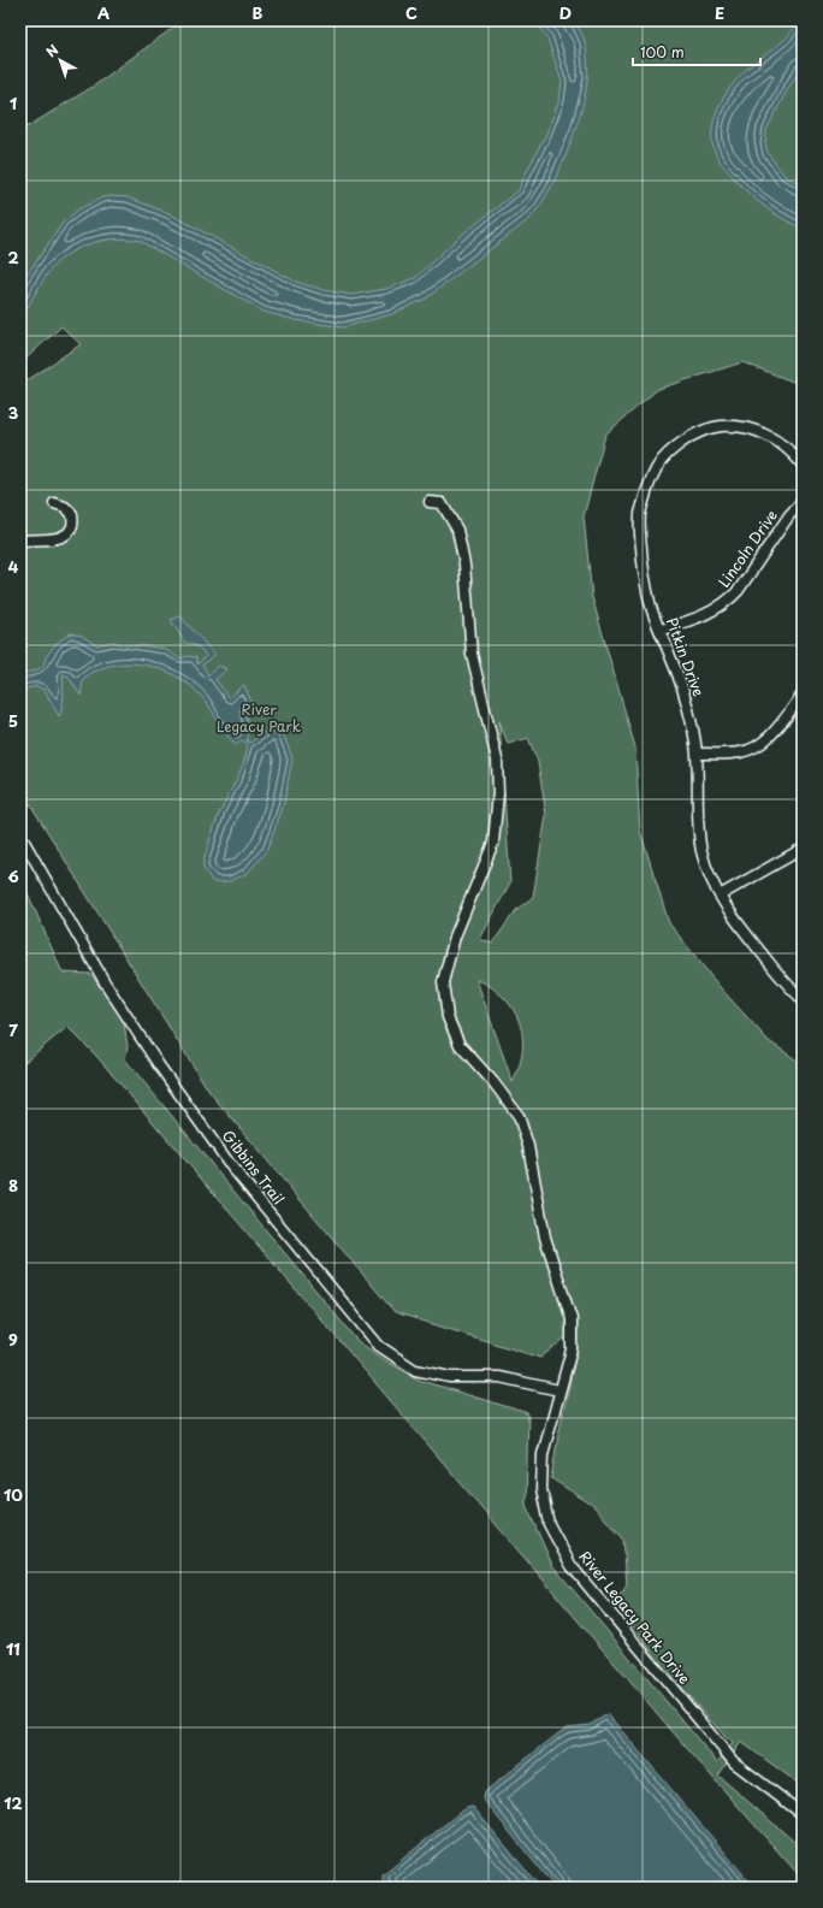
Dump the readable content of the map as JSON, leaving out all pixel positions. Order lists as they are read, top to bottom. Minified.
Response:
{"streets":{"street":["Lincoln Drive","Pitkin Drive","Gibbins Trail","River Legacy Park Drive"]},"crossings":[["Lincoln Drive","Pitkin Drive"],["Gibbins Trail","River Legacy Park Drive"]],"parks":["River Legacy Park"],"scale_bar":"100 m","north":"top left","grid":{"columns":["A","B","C","D","E"],"rows":["1","2","3","4","5","6","7","8","9","10","11","12"]}}
